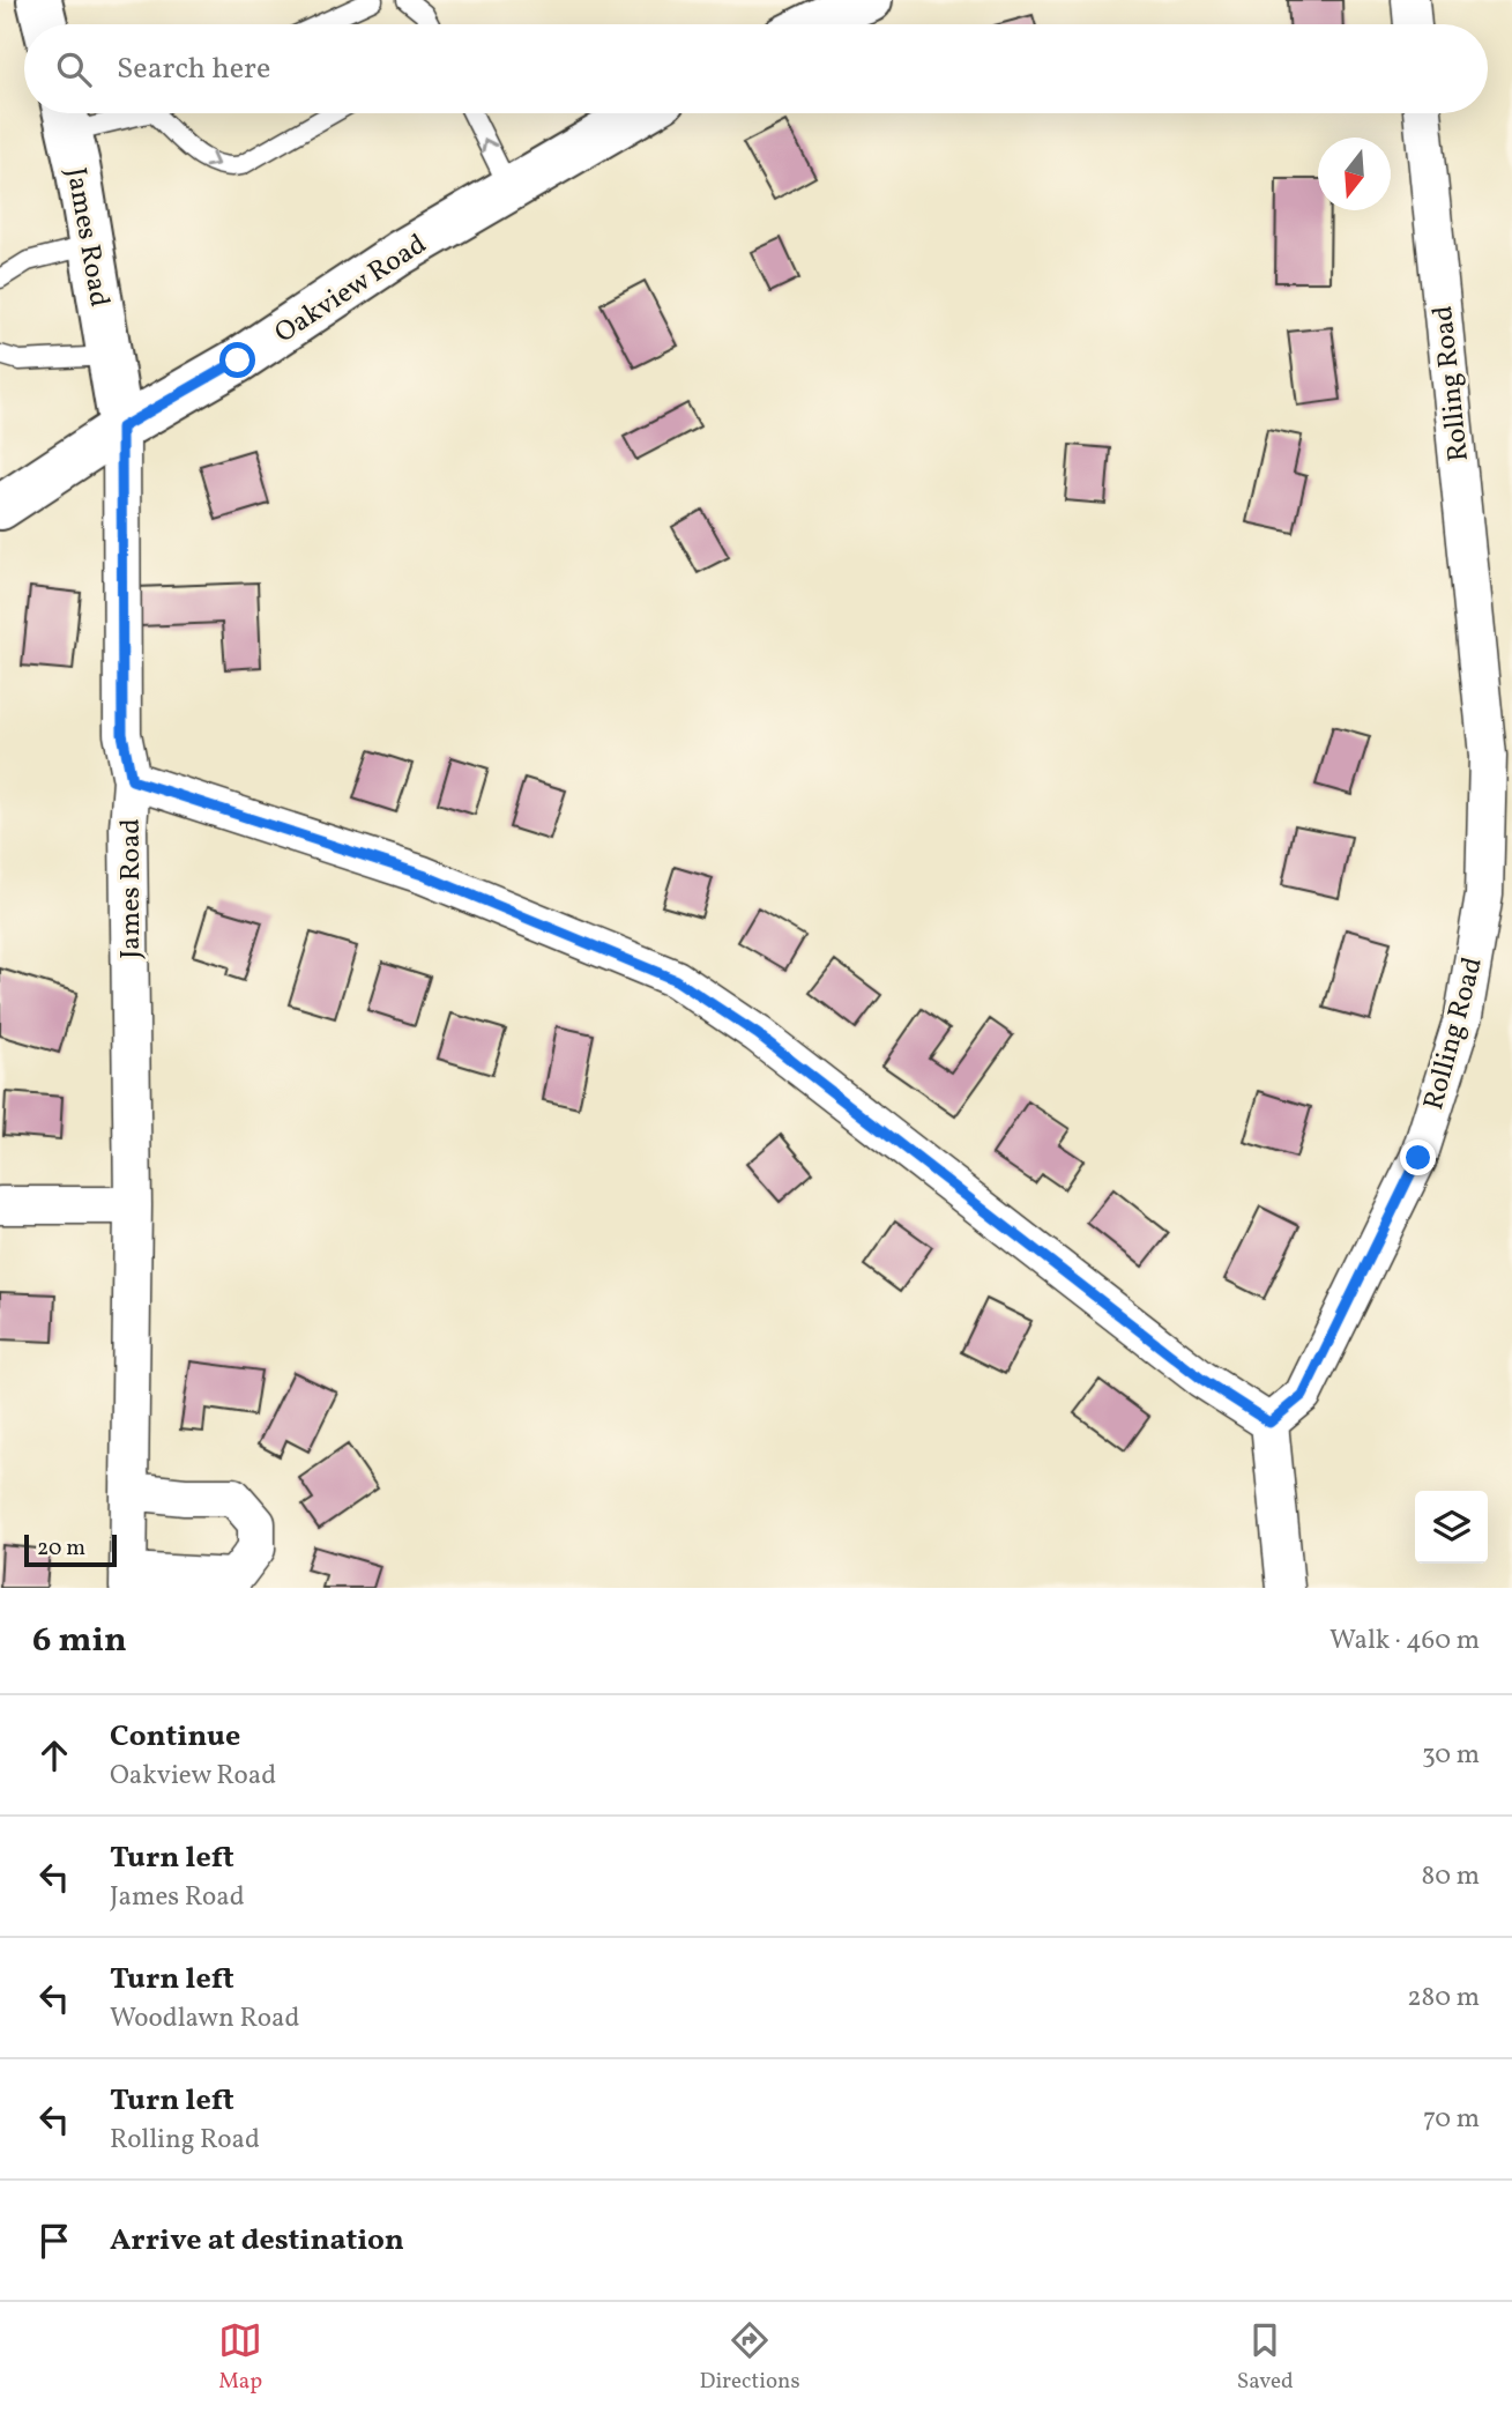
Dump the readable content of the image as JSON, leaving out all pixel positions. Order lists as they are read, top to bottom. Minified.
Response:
{"streets":{"street":["James Road","Oakview Road","Rolling Road"]},"crossings":[["James Road","Oakview Road"]],"scale_bar":"20 m","north":"bottom","page":{"search":"Search here","scale":"20 m","heading":["6 min","Walk · 460 m"],"list":[["Continue","Oakview Road","30 m"],["Turn left","James Road","80 m"],["Turn left","Woodlawn Road","280 m"],["Turn left","Rolling Road","70 m"],"Arrive at destination"],"nav":["Map","Directions","Saved"]}}
